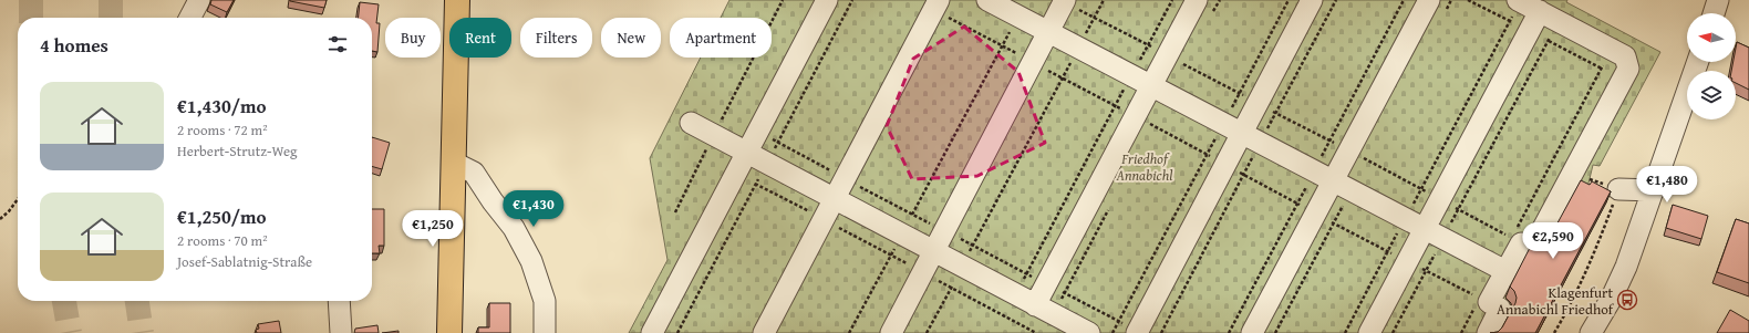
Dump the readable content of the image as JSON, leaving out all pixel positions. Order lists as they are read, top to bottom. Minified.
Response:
{"parks":["Friedhof Annabichl"],"places":{"bus stop":["Klagenfurt Annabichl Friedhof"]},"north":"left","page":{"chip":["Buy","Rent","Filters","New","Apartment"],"heading":"4 homes","list":[{"name":"€1,430/mo","note":"2 rooms · 72 m² · Herbert-Strutz-Weg"},{"name":"€1,250/mo","note":"2 rooms · 70 m² · Josef-Sablatnig-Straße"}],"price":["€1,480","€1,430","€1,250","€2,590"]}}
